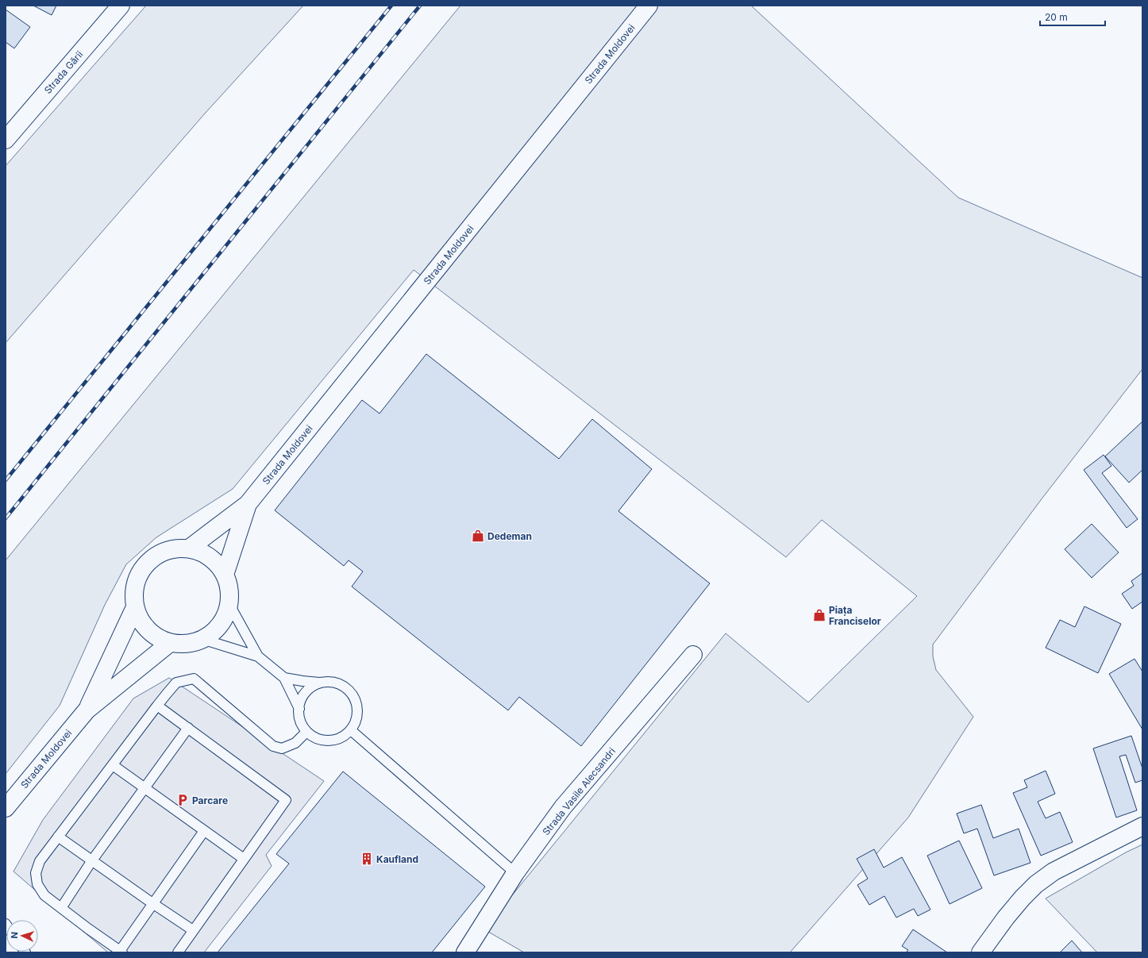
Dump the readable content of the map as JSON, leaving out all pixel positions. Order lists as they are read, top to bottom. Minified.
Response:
{"streets":{"main road":["Strada Moldovei","Strada Gării","Strada Vasile Alecsandri"]},"places":{"shop":["Dedeman","Piața Franciselor"],"parking":["Parcare"],"building":["Kaufland"]},"scale_bar":"20 m","north":"left"}
